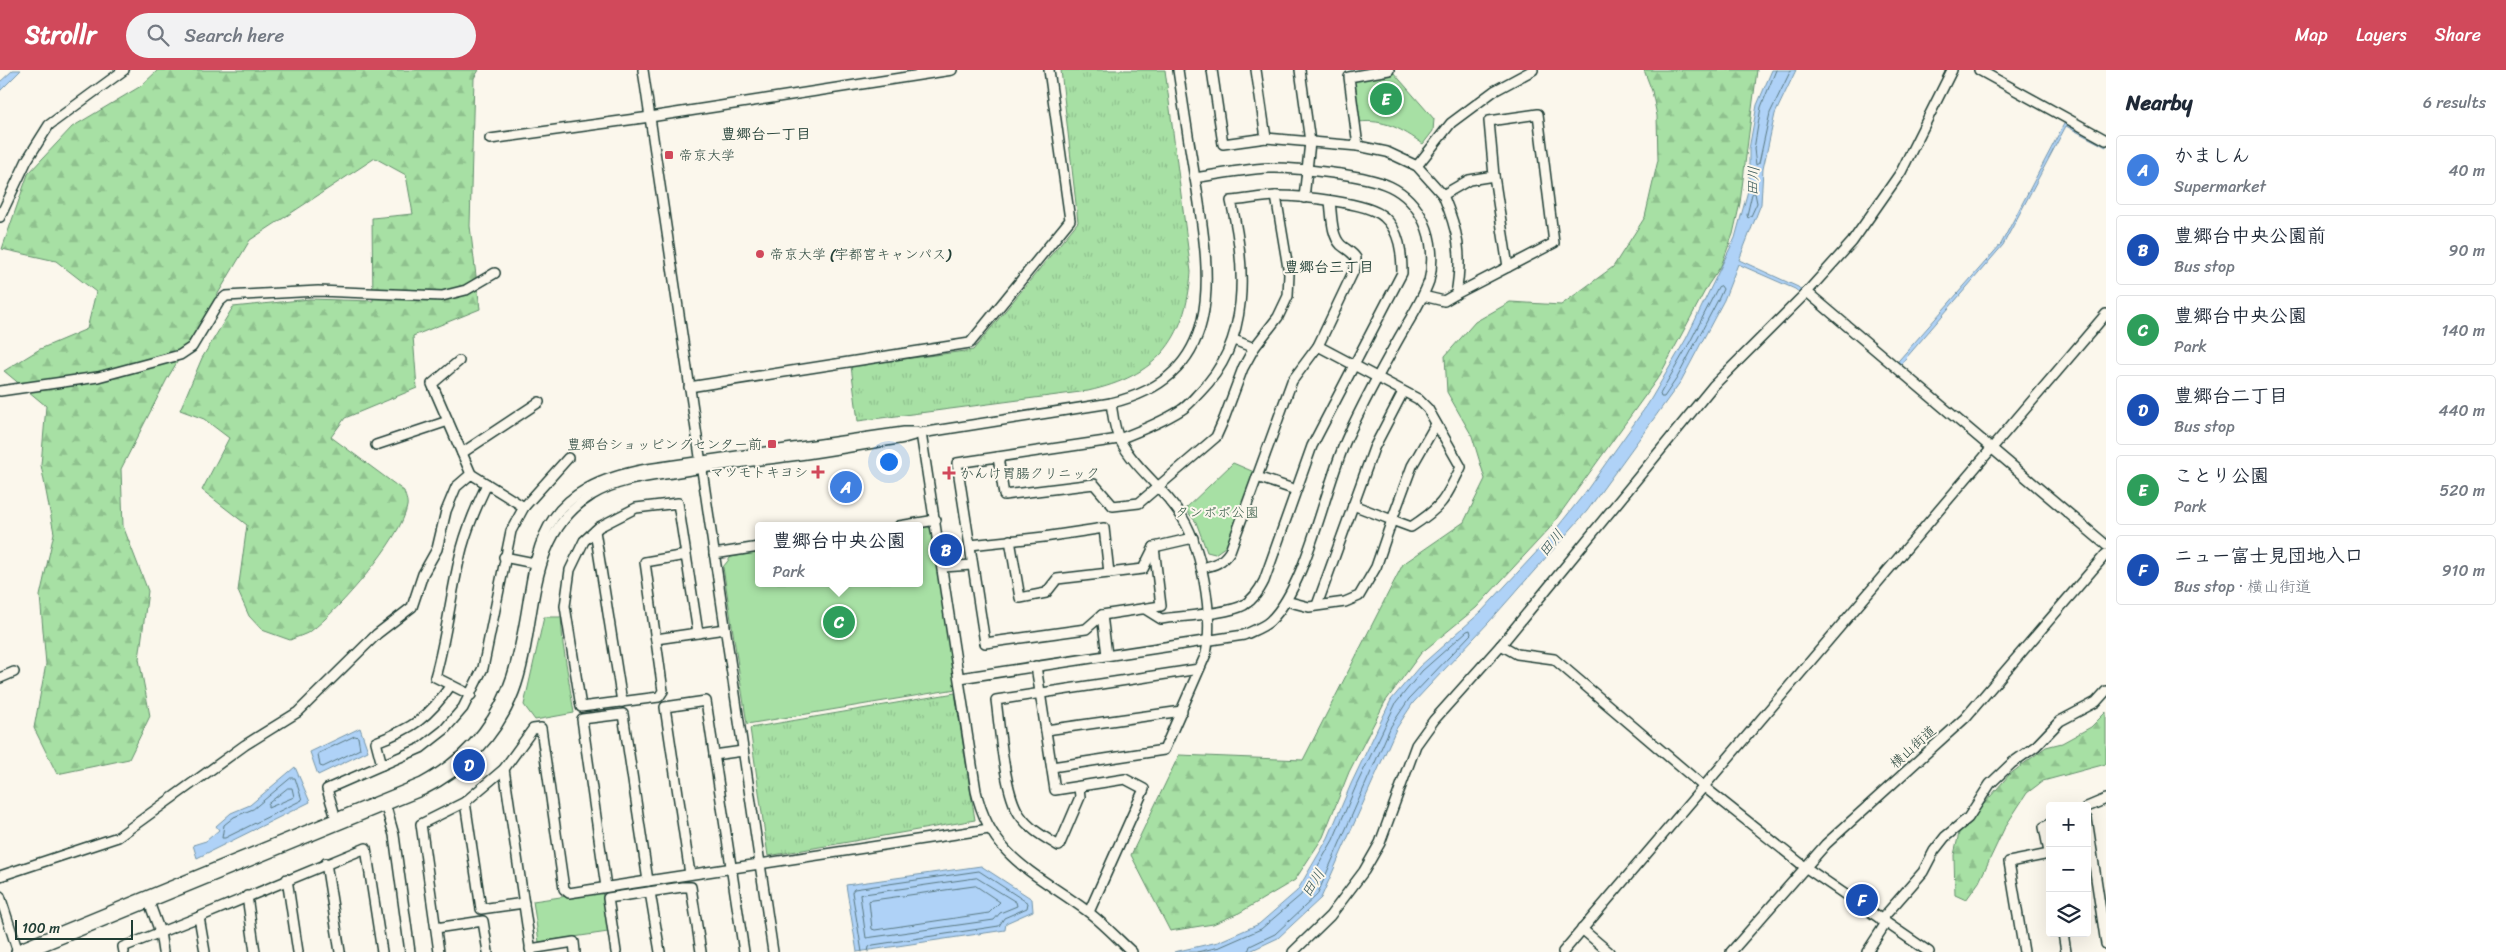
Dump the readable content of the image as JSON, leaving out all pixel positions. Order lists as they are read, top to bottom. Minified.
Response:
{"streets":{"street":["横山街道"]},"districts":["豊郷台一丁目","豊郷台三丁目"],"water":["田川"],"parks":["タンポポ公園"],"places":{"transit":["帝京大学","豊郷台ショッピングセンター前"],"other":["帝京大学 (宇都宮キャンパス)"],"health":["マツモトキヨシ","かんけ胃腸クリニック"]},"scale_bar":"100 m","page":{"header":"Strollr","search":"Search here","nav":["Map","Layers","Share"],"heading":["Nearby","6 results"],"pins":["E","A","B","C","D","F"],"list":[{"mark":"A","name":"かましん","note":"Supermarket","value":"40 m"},{"mark":"B","name":"豊郷台中央公園前","note":"Bus stop","value":"90 m"},{"mark":"C","name":"豊郷台中央公園","note":"Park","value":"140 m"},{"mark":"D","name":"豊郷台二丁目","note":"Bus stop","value":"440 m"},{"mark":"E","name":"ことり公園","note":"Park","value":"520 m"},{"mark":"F","name":"ニュー富士見団地入口","note":"Bus stop · 横山街道","value":"910 m"}],"popup":["豊郷台中央公園","Park"],"map_buttons":["+","−"],"scale":"100 m"}}
